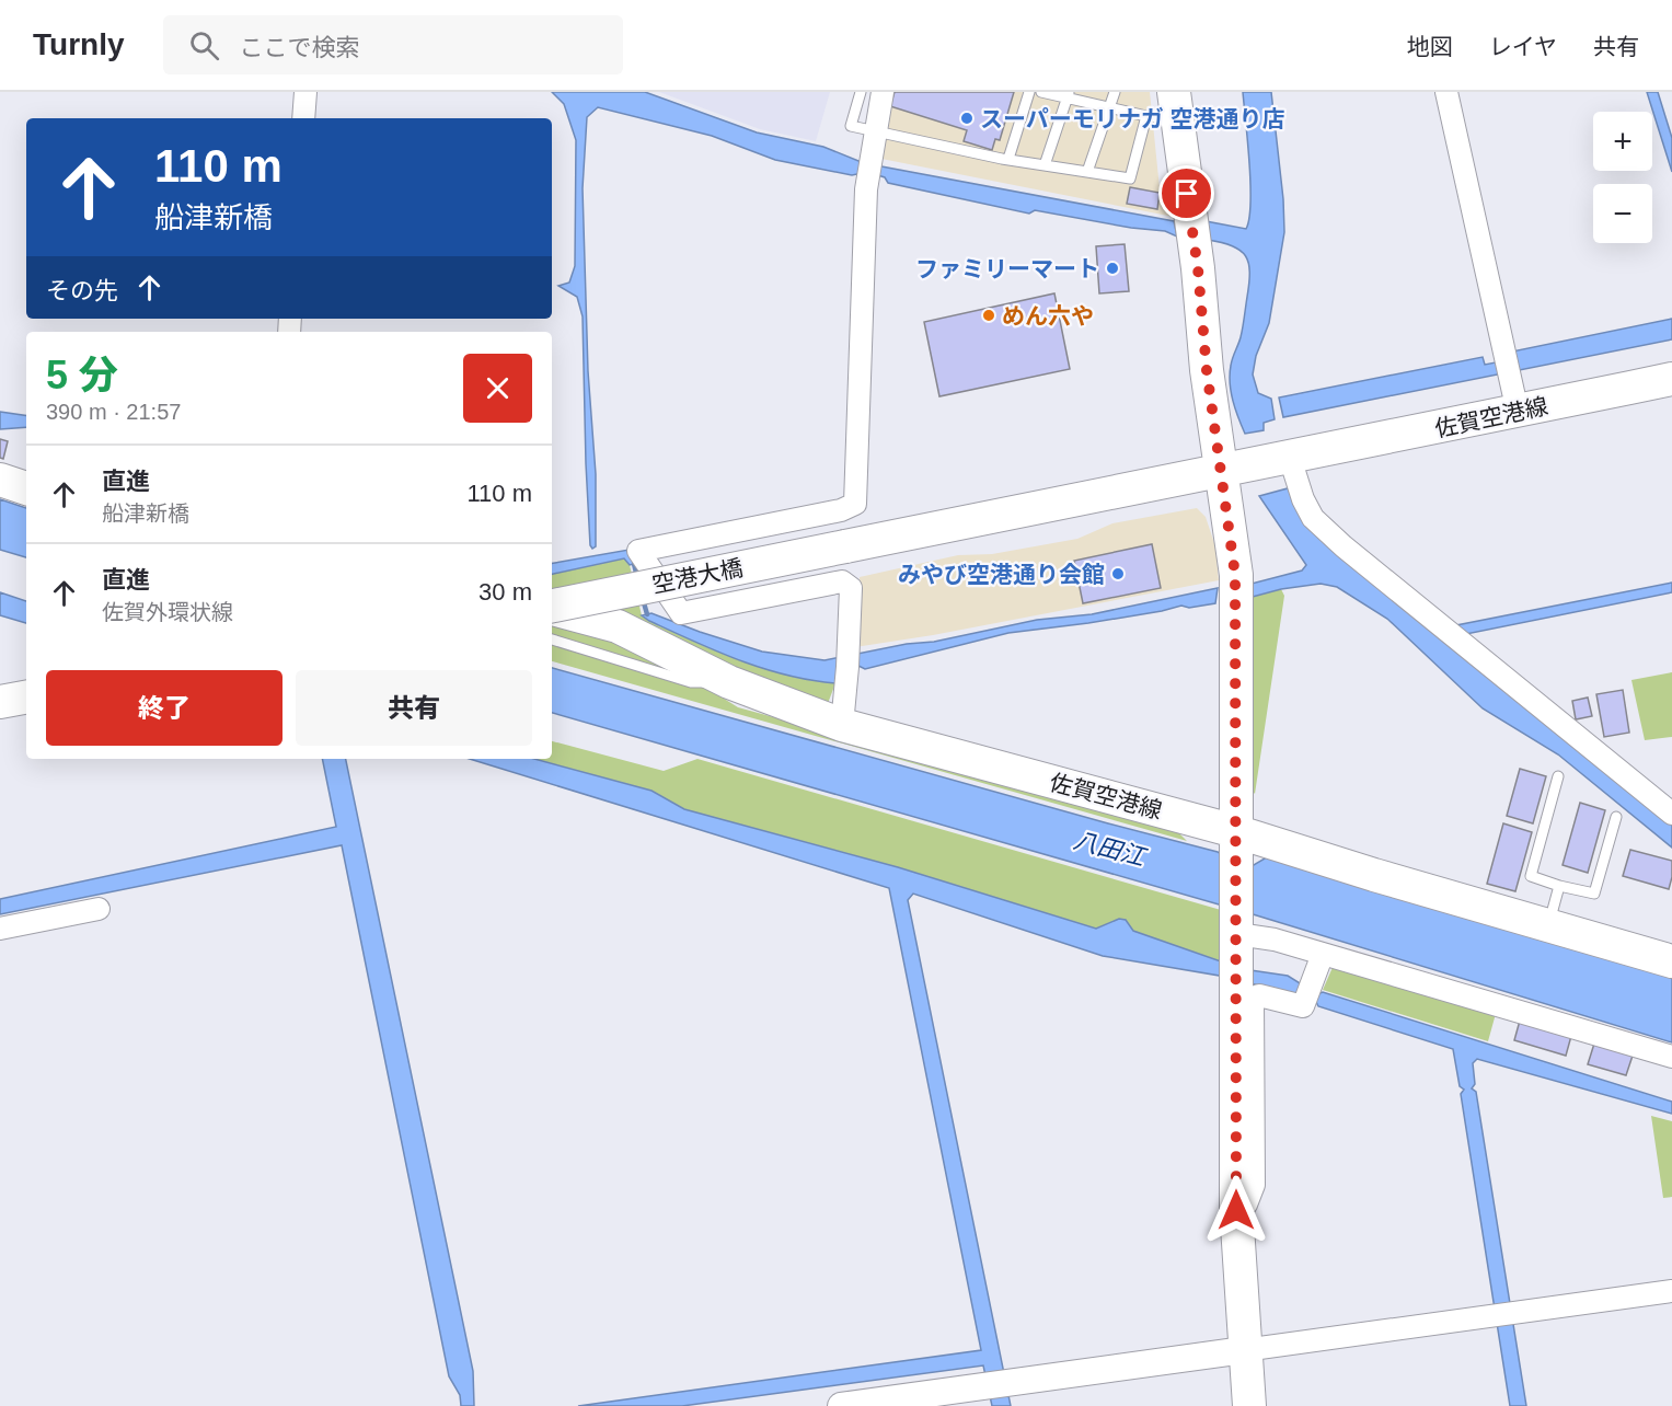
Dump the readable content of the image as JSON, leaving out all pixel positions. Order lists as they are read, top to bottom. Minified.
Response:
{"streets":{"main road":["佐賀空港線","空港大橋"]},"crossings":[["佐賀空港線","空港大橋"]],"water":["八田江"],"places":["スーパーモリナガ 空港通り店","ファミリーマート","めん六や","みやび空港通り会館"],"page":{"header":"Turnly","search":"ここで検索","nav":["地図","レイヤ","共有"],"map_buttons":["+","−"],"turn":["110 m","船津新橋"],"then":"その先","heading":["5 分","390 m · 21:57"],"list":[{"name":"直進","note":"船津新橋","value":"110 m"},{"name":"直進","note":"佐賀外環状線","value":"30 m"}],"buttons":["終了","共有"]}}
